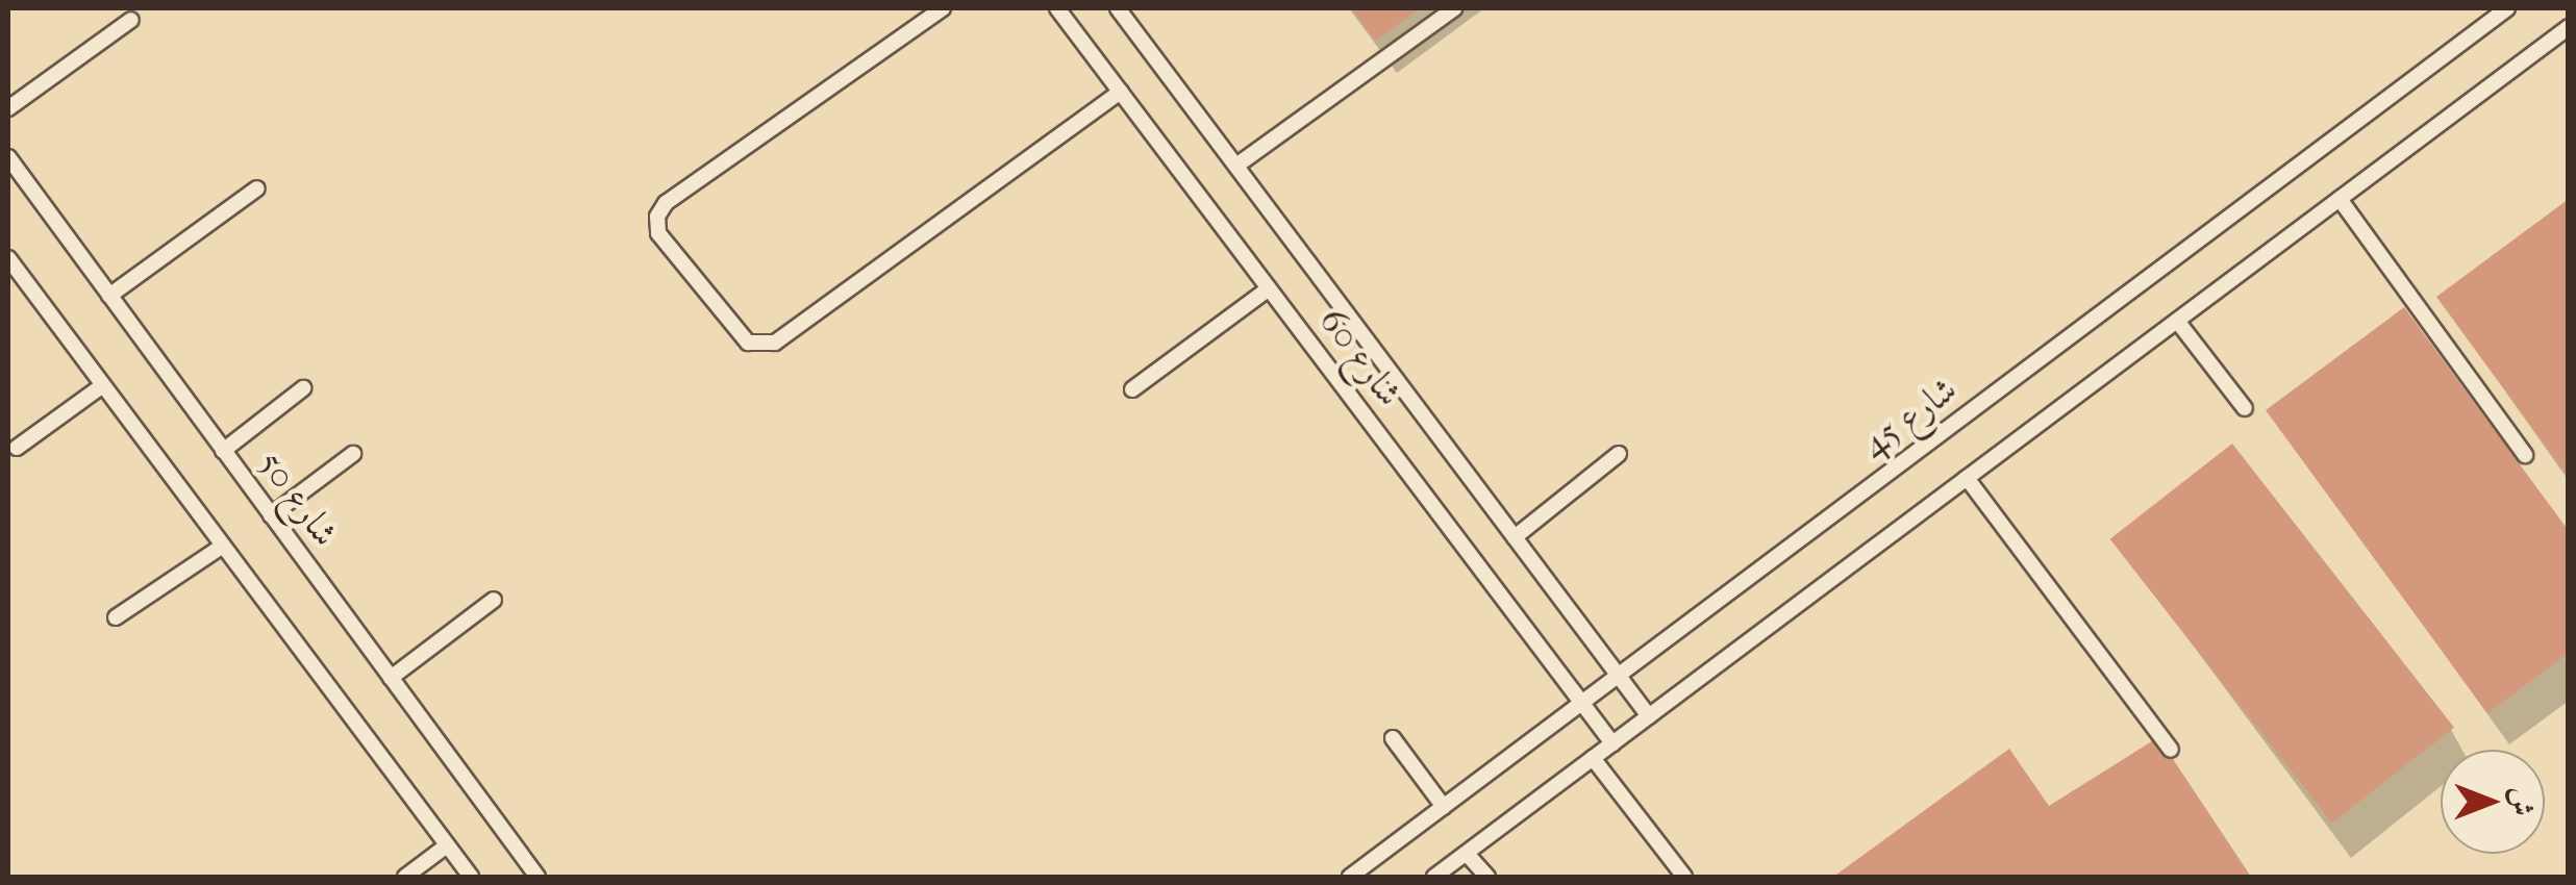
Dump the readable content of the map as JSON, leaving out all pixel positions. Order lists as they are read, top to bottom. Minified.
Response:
{"streets":{"lane":["شارع 60","شارع 45","شارع 50"]},"crossings":[["شارع 60","شارع 45"]],"north":"right"}
